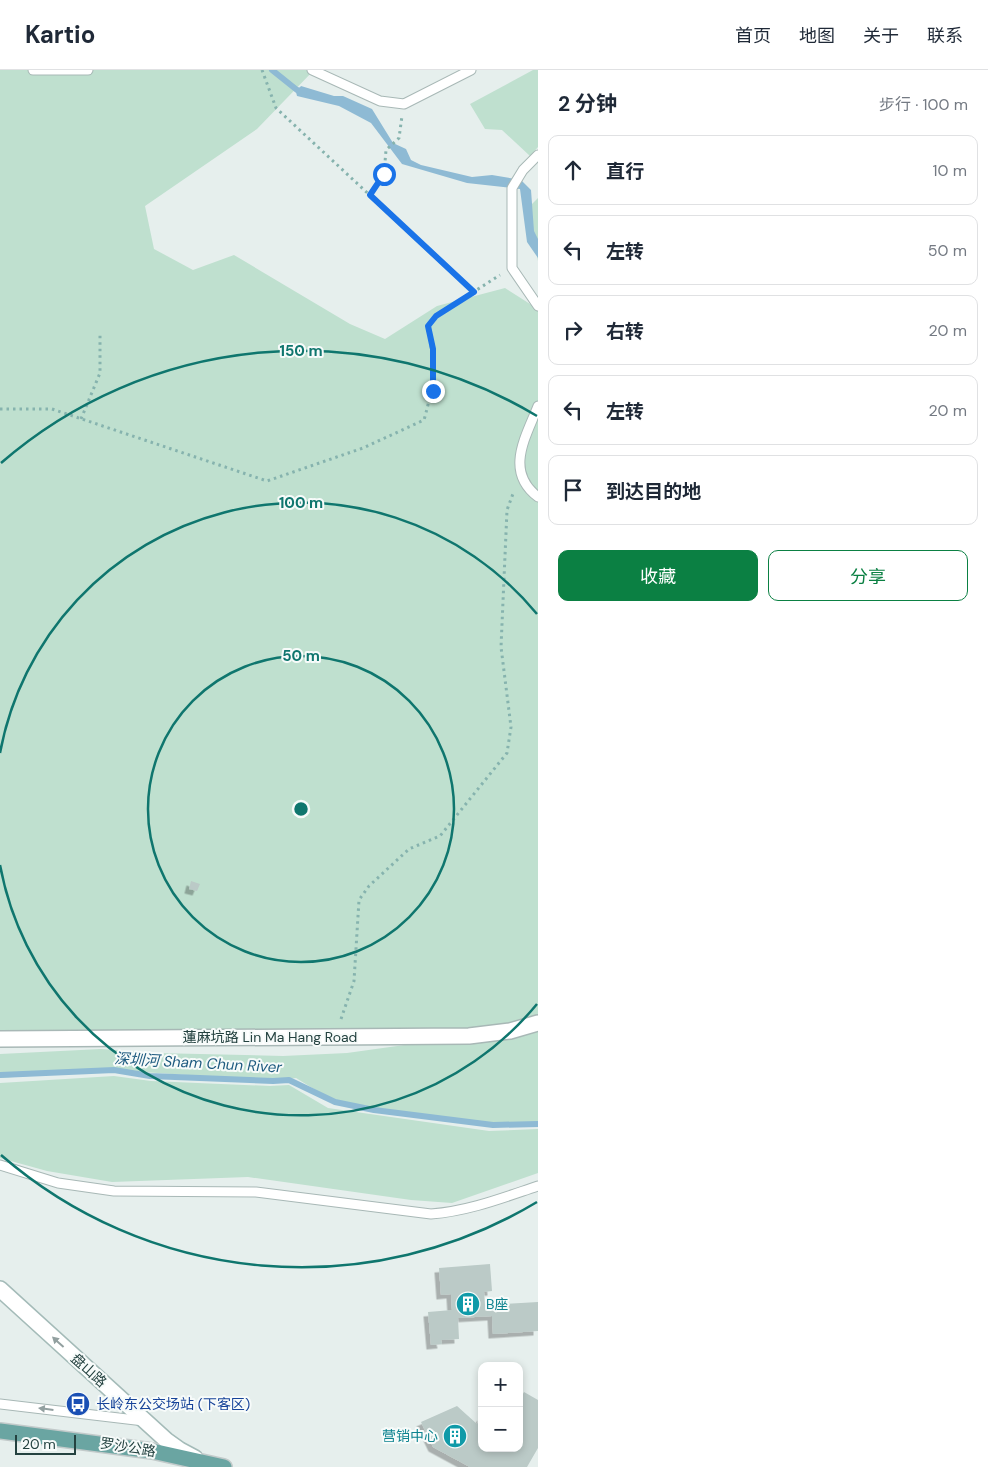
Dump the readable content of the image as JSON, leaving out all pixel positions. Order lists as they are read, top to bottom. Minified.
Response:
{"streets":{"main road":["罗沙公路"],"street":["蓮麻坑路 Lin Ma Hang Road","盘山路"]},"crossings":[["盘山路","罗沙公路"]],"one_way":["盘山路"],"water":["深圳河 Sham Chun River"],"places":{"building":["B座","营销中心"],"bus stop":["长岭东公交场站 (下客区)"]},"scale_bar":"20 m","page":{"header":"Kartio","nav":["首页","地图","关于","联系"],"heading":["2 分钟","步行 · 100 m"],"list":[["直行","10 m"],["左转","50 m"],["右转","20 m"],["左转","20 m"],"到达目的地"],"buttons":["收藏","分享"],"map_buttons":["+","−"],"scale":"20 m"},"rings":["150 m","100 m","50 m"]}
